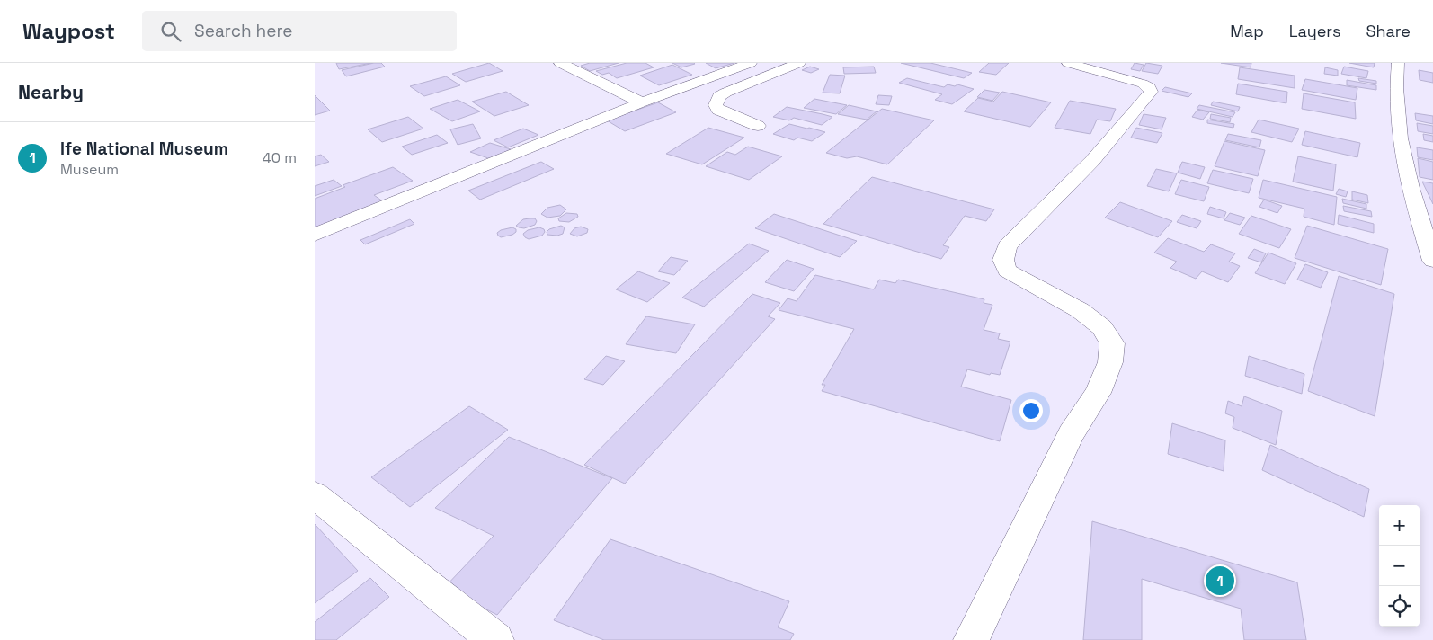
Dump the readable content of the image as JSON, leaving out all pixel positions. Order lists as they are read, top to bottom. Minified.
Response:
{"page":{"header":"Waypost","search":"Search here","nav":["Map","Layers","Share"],"heading":"Nearby","list":[{"mark":"1","name":"Ife National Museum","note":"Museum","value":"40 m"}],"map_buttons":["+","−"],"pins":"1"}}
